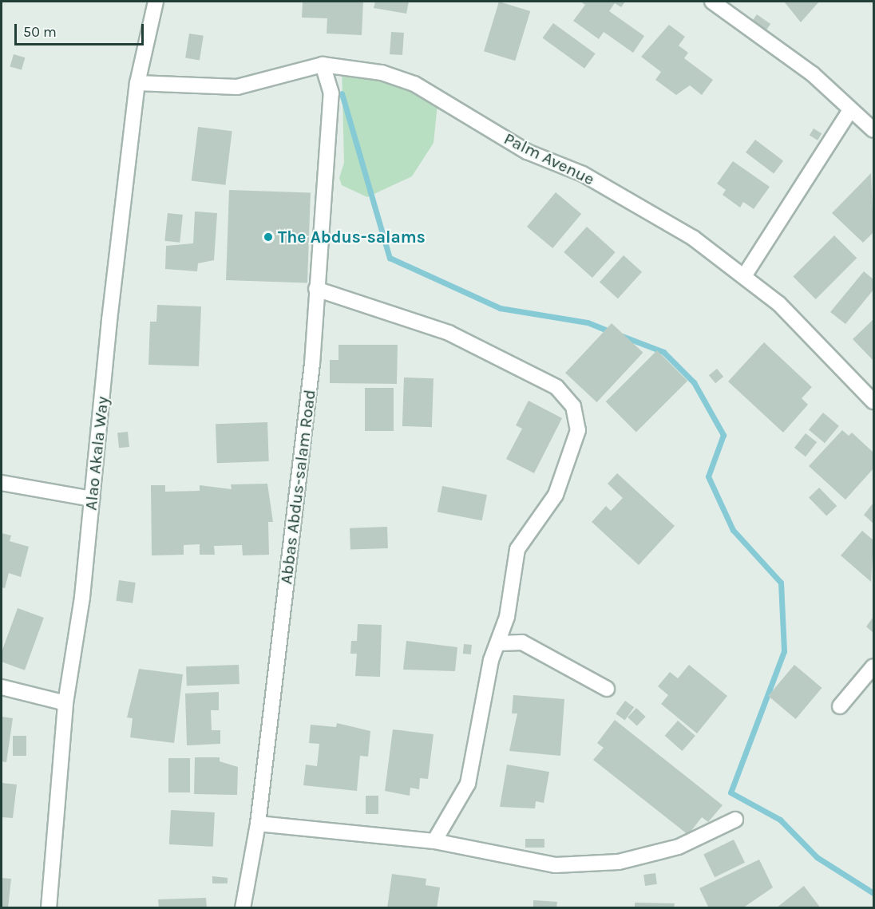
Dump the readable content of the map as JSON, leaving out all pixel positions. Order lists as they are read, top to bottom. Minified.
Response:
{"streets":{"street":["Palm Avenue","Alao Akala Way","Abbas Abdus-salam Road"]},"crossings":[["Palm Avenue","Alao Akala Way"],["Palm Avenue","Abbas Abdus-salam Road"]],"places":["The Abdus-salams"],"scale_bar":"50 m"}
